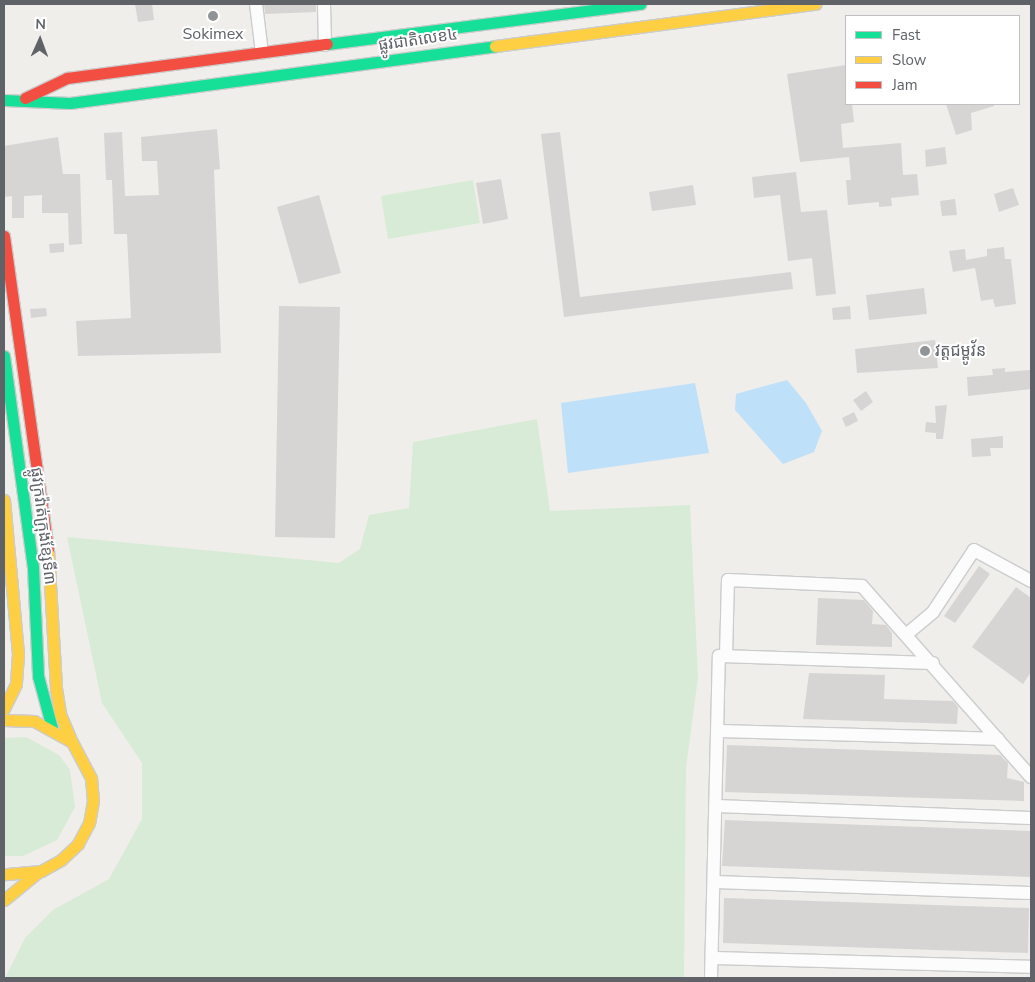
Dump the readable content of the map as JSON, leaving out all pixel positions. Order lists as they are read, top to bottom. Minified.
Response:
{"streets":{"main road":["ផ្លូវជាតិលេខ៤","ផ្លូវក្រវ៉ាត់ក្រុងខ្សែទី៣"]},"places":["Sokimex","វត្តជម្ពូវ័ន"],"legend":["Fast","Slow","Jam"],"north":"top"}
